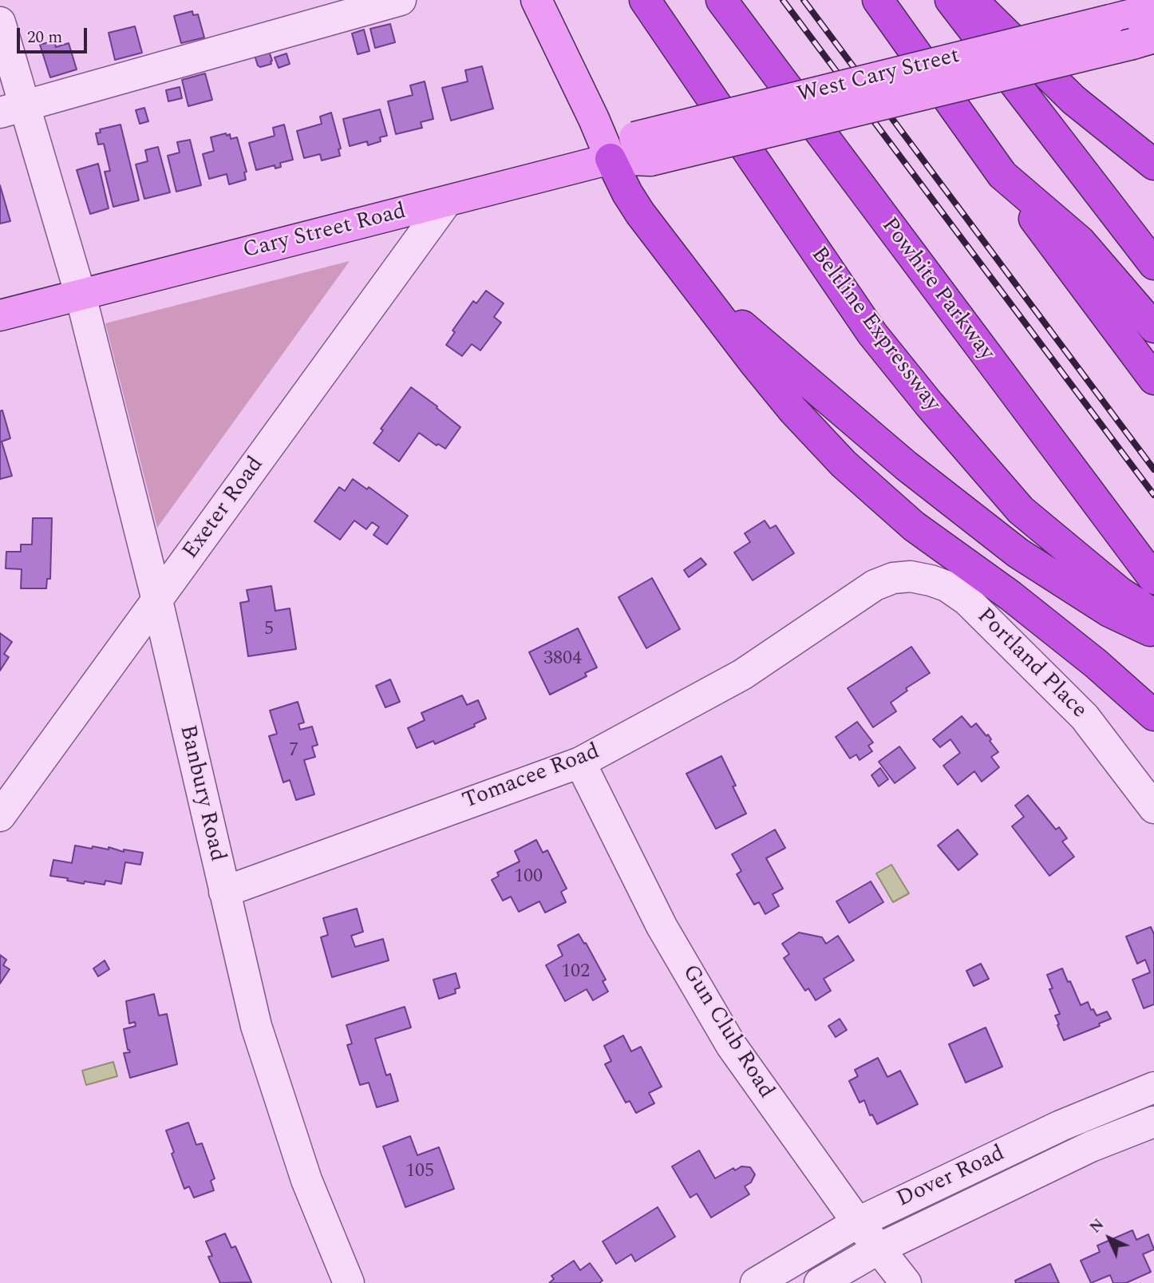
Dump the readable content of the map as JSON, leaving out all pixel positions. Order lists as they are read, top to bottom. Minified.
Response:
{"streets":{"highway":["Powhite Parkway","Beltline Expressway"],"main road":["West Cary Street","Cary Street Road"],"street":["Exeter Road","Portland Place","Tomacee Road","Banbury Road","Gun Club Road","Dover Road"]},"crossings":[["West Cary Street","Cary Street Road"],["Cary Street Road","Exeter Road"],["Cary Street Road","Banbury Road"],["Exeter Road","Banbury Road"],["Portland Place","Tomacee Road"],["Tomacee Road","Banbury Road"],["Tomacee Road","Gun Club Road"],["Gun Club Road","Dover Road"]],"house_numbers":["5","3804","7","100","102","105"],"scale_bar":"20 m","north":"top left"}
